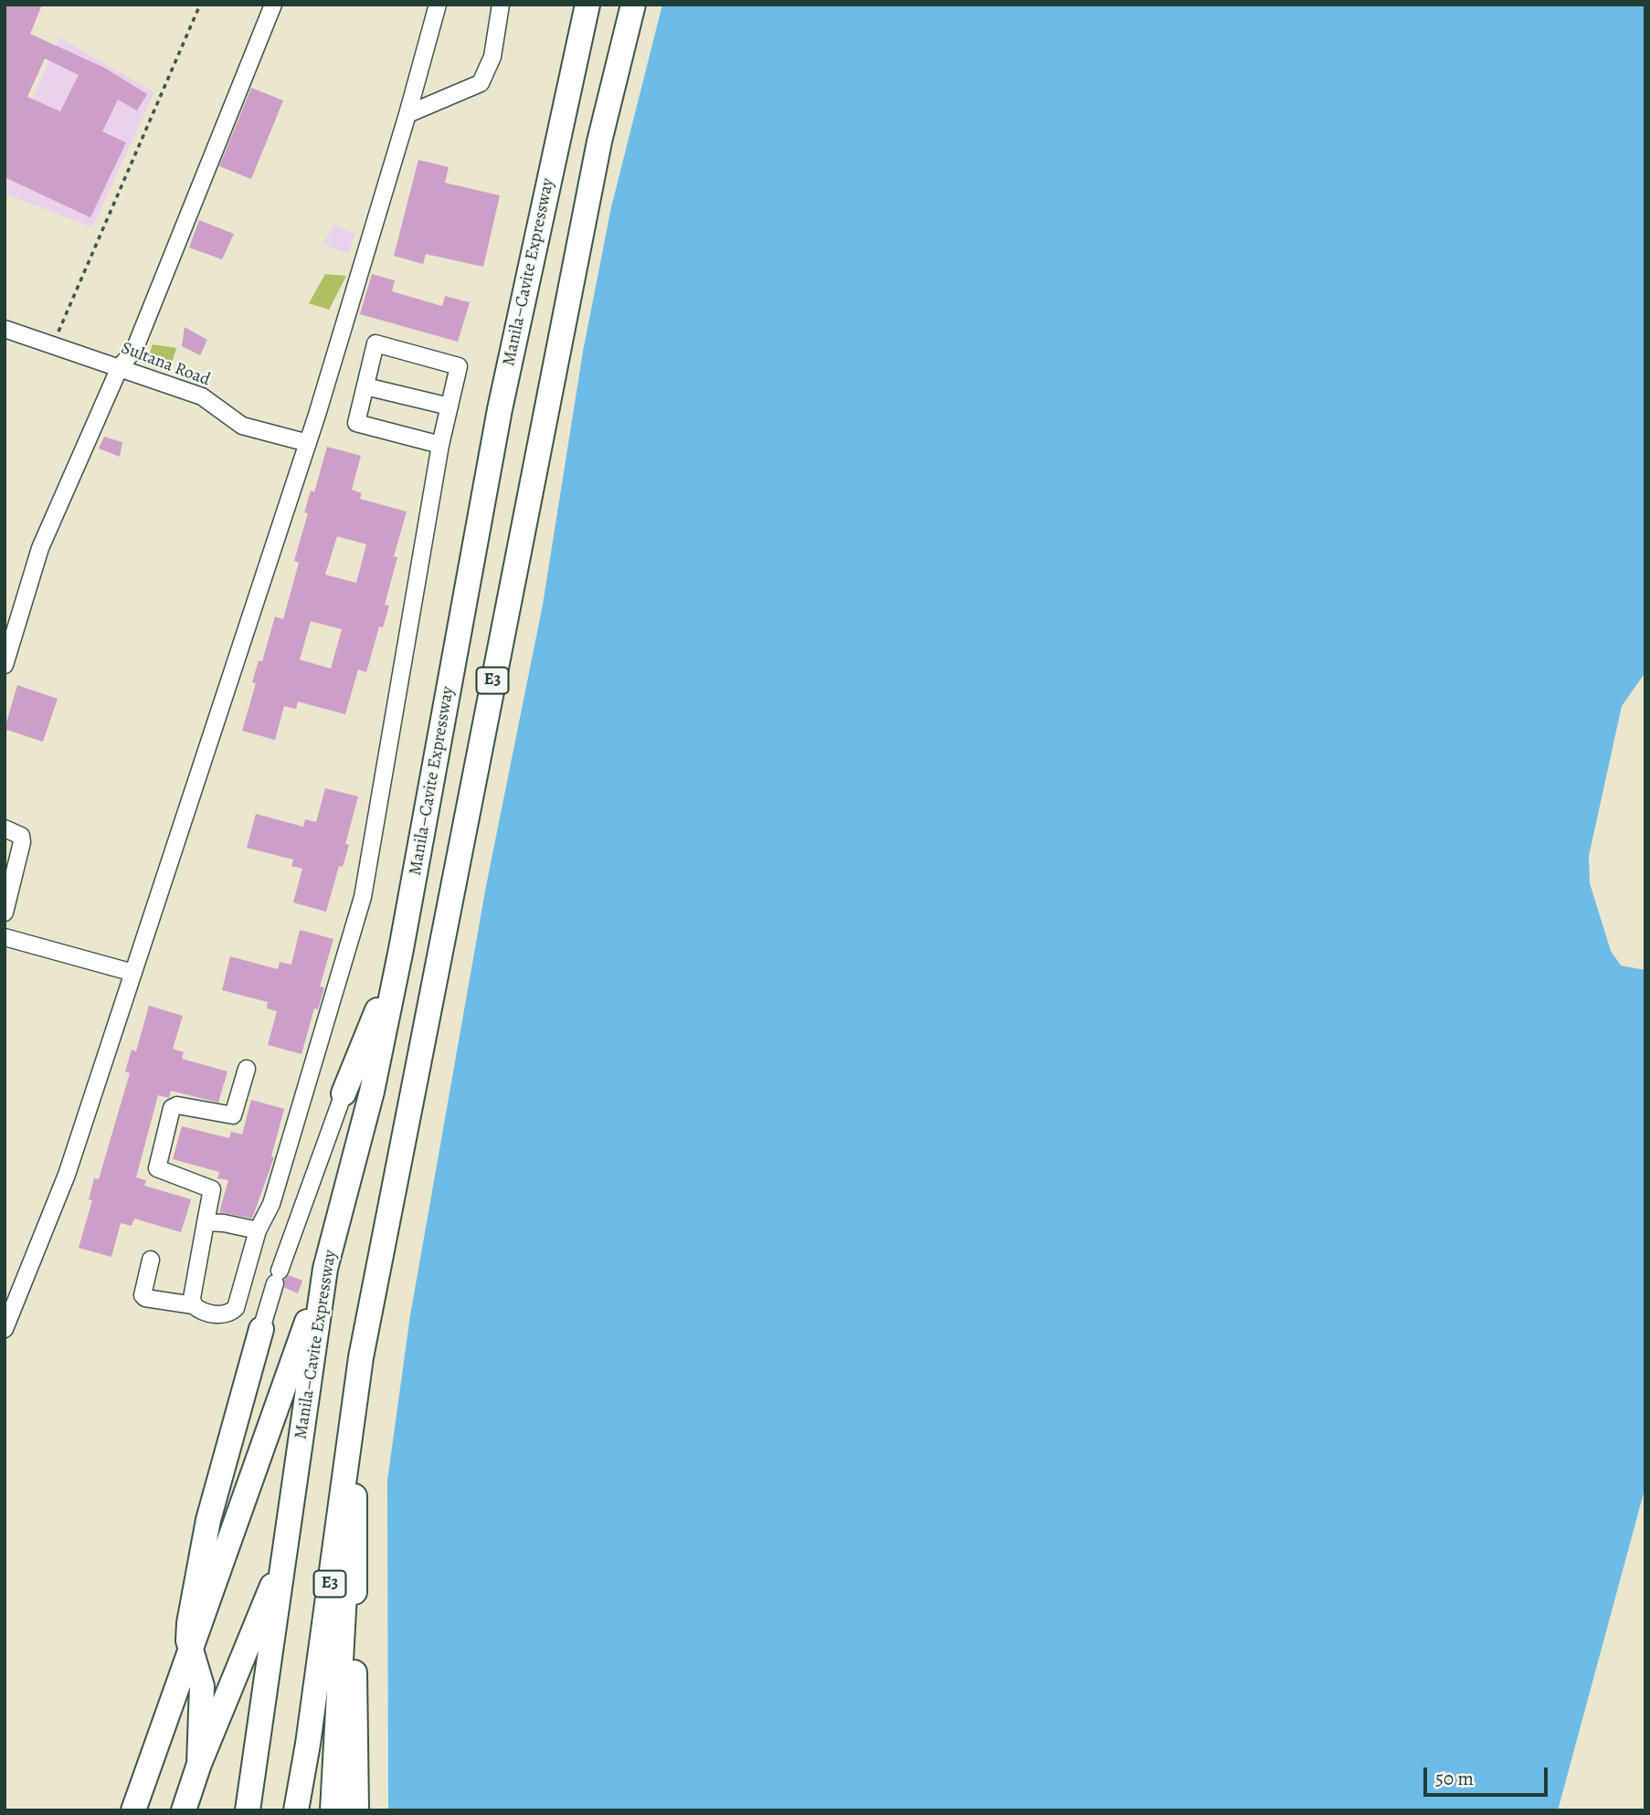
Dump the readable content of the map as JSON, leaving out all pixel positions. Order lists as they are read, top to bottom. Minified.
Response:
{"streets":{"highway":["Manila–Cavite Expressway","E3"],"street":["Sultana Road"]},"scale_bar":"50 m"}
